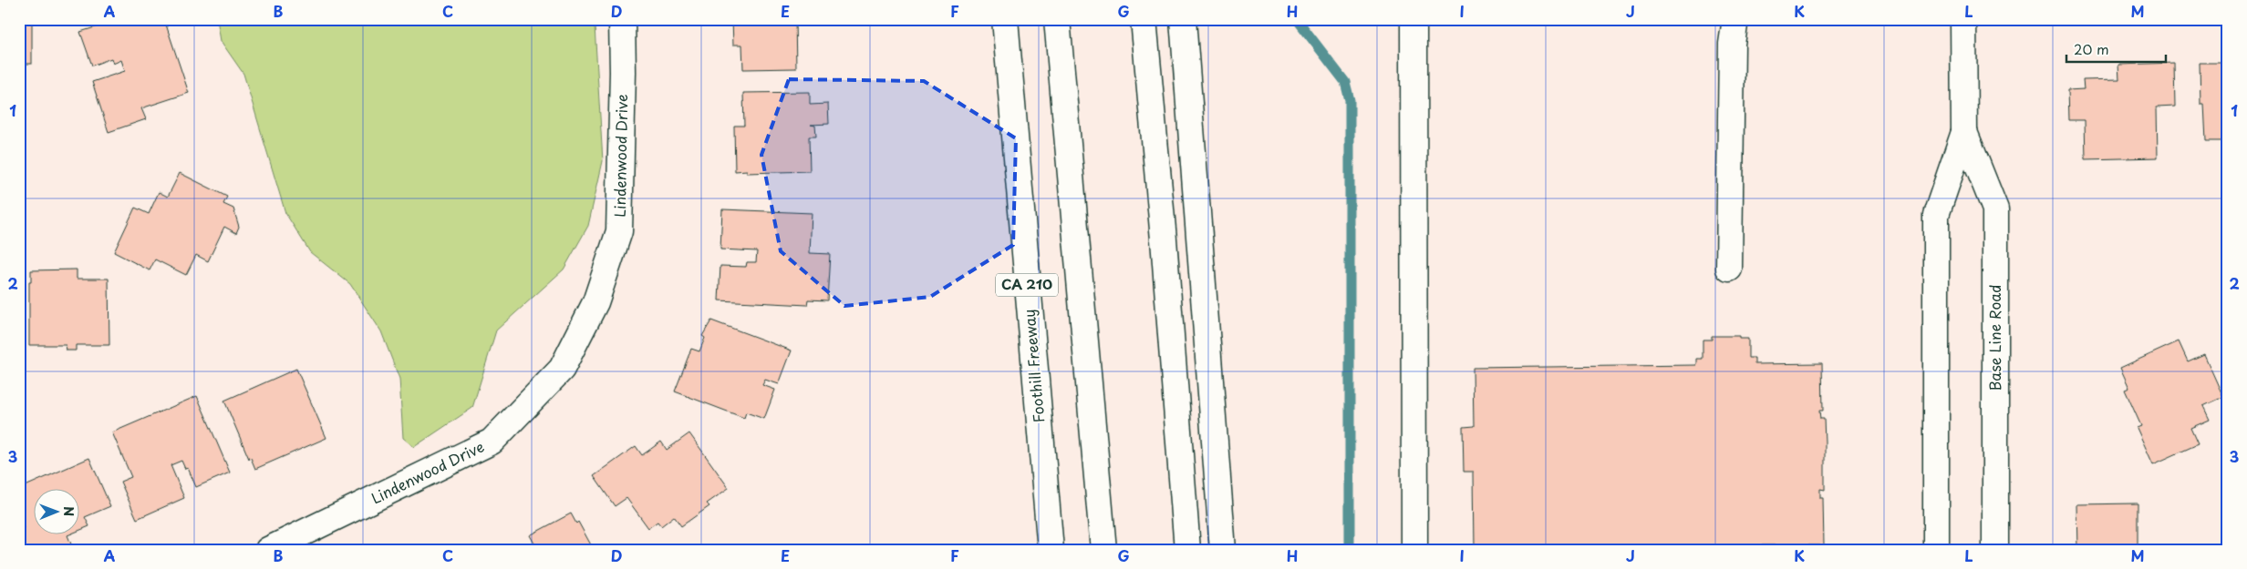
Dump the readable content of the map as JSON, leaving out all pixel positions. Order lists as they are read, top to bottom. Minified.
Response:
{"streets":{"main road":["Lindenwood Drive","CA 210","Base Line Road","Foothill Freeway"]},"scale_bar":"20 m","north":"right","grid":{"columns":["A","B","C","D","E","F","G","H","I","J","K","L","M"],"rows":["1","2","3"]}}
